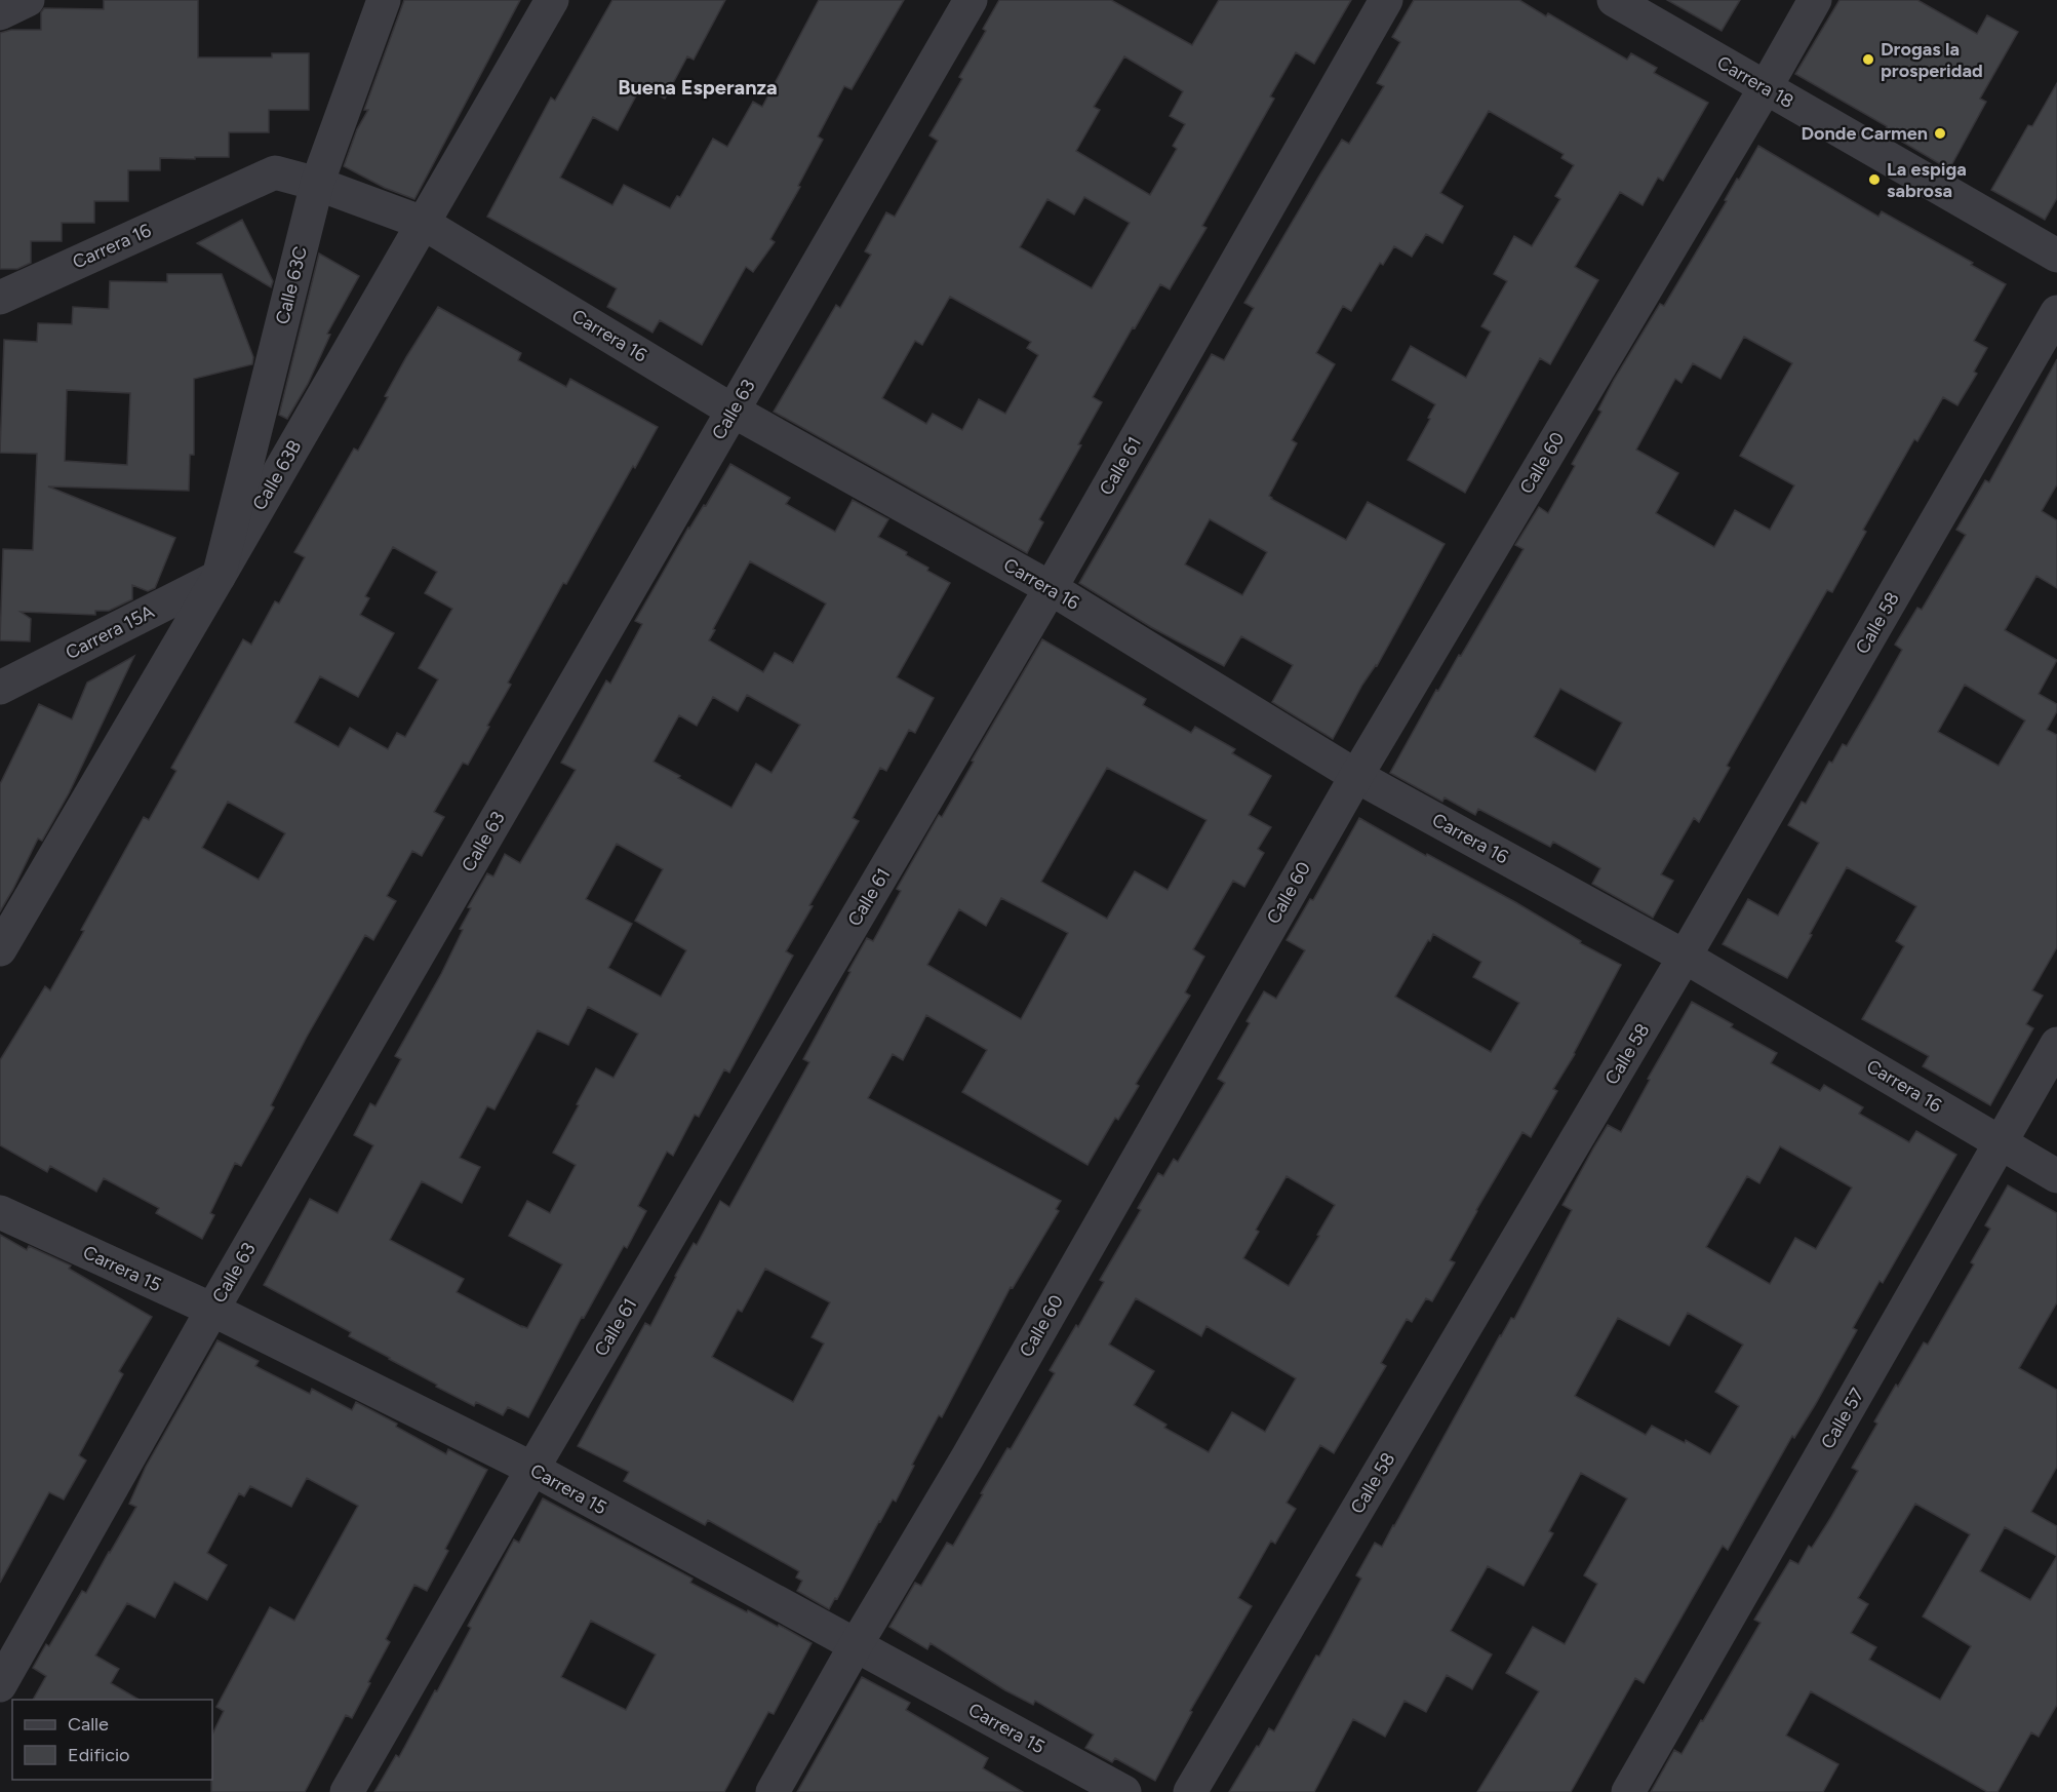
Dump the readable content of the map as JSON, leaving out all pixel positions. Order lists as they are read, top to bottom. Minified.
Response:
{"streets":{"street":["Carrera 18","Carrera 16","Calle 63C","Calle 63","Calle 60","Calle 61","Calle 63B","Calle 58","Carrera 15A","Carrera 15","Calle 57"]},"crossings":[["Carrera 18","Calle 60"],["Carrera 16","Calle 63C"],["Carrera 16","Calle 63"],["Carrera 16","Calle 60"],["Carrera 16","Calle 61"],["Carrera 16","Calle 63B"],["Carrera 16","Calle 58"],["Carrera 16","Calle 57"],["Calle 63C","Calle 63B"],["Calle 63C","Carrera 15A"],["Calle 63","Carrera 15"],["Calle 60","Carrera 15"],["Calle 61","Carrera 15"],["Calle 63B","Carrera 15A"]],"districts":["Buena Esperanza"],"places":["Drogas la prosperidad","Donde Carmen","La espiga sabrosa"],"legend":["Calle","Edificio"]}
